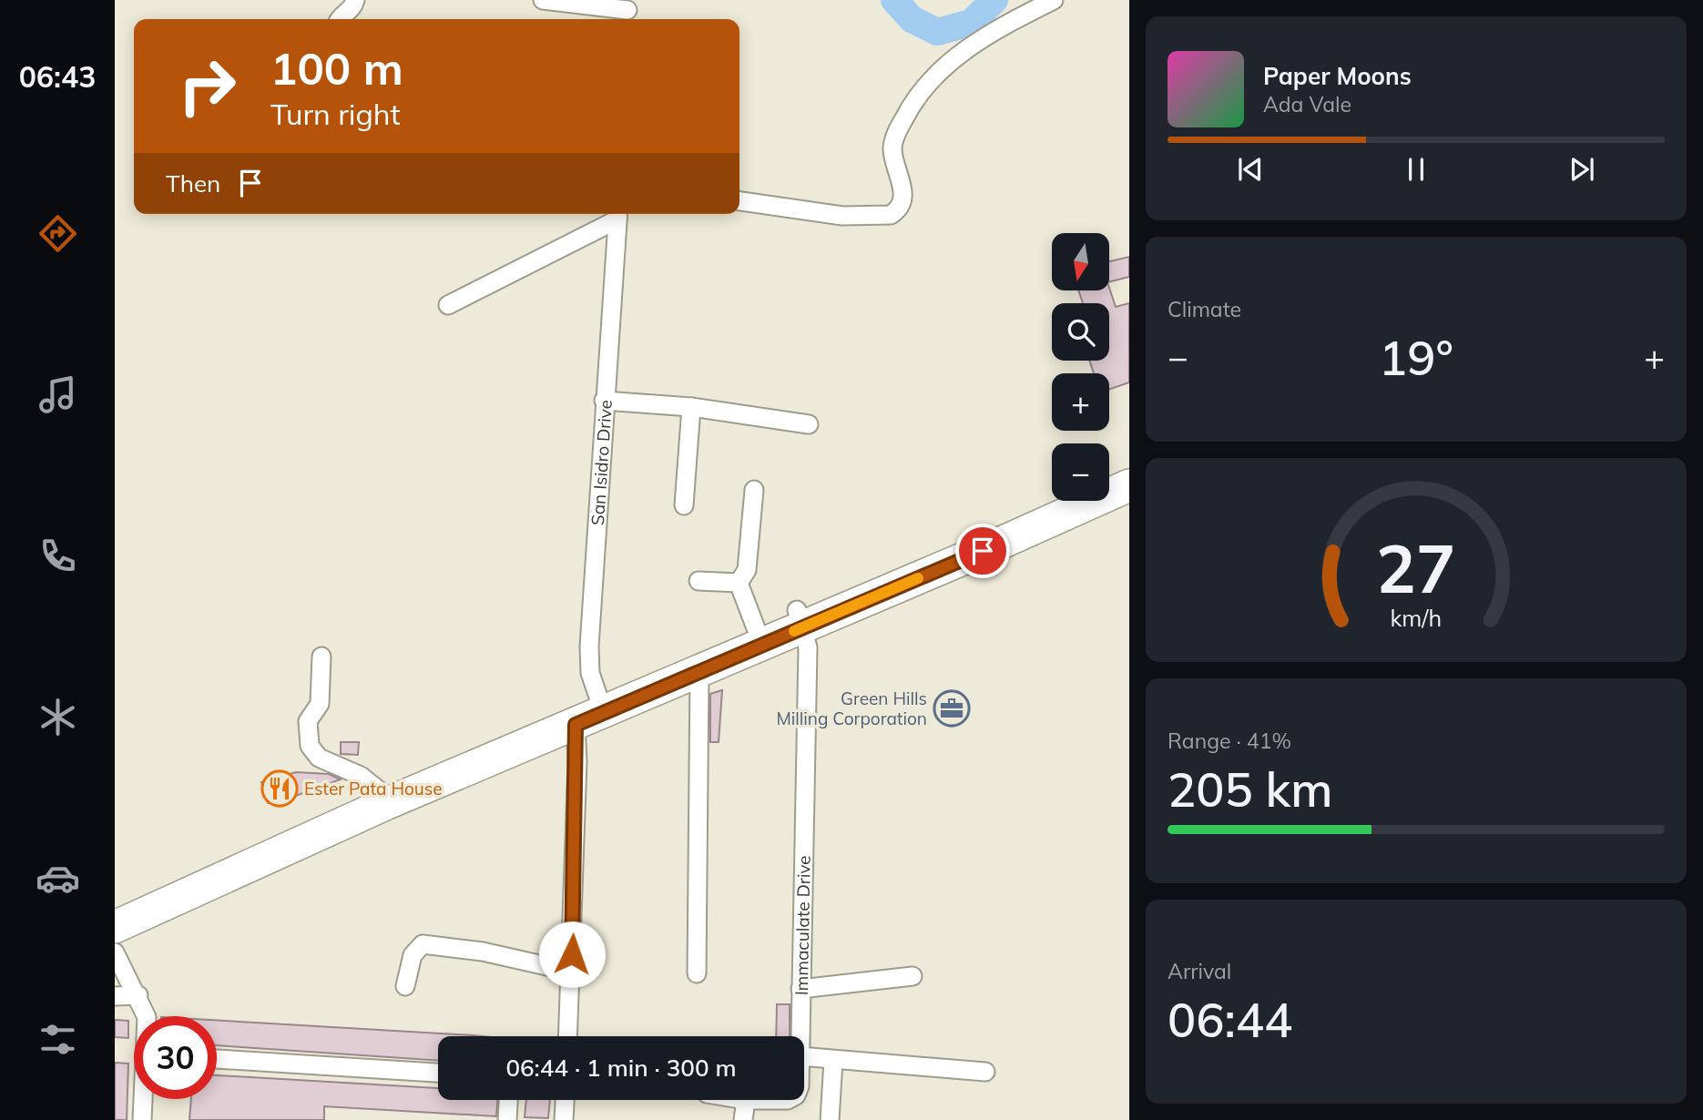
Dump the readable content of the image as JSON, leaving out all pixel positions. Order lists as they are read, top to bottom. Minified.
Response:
{"streets":{"street":["San Isidro Drive","Immaculate Drive"]},"places":{"office":["Green Hills Milling Corporation"],"restaurant":["Ester Pata House"]},"north":"bottom","page":{"tabs":"06:43","turn":["100 m","Turn right"],"song":["Paper Moons","Ada Vale"],"then":"Then","map_buttons":["+","−"],"tile":["Climate",["Range · 41%","205 km"],["Arrival","06:44"]],"heat":["−","19°","+"],"limit":"30","trip":"06:44 · 1 min · 300 m","gauge":["27","km/h"]}}
